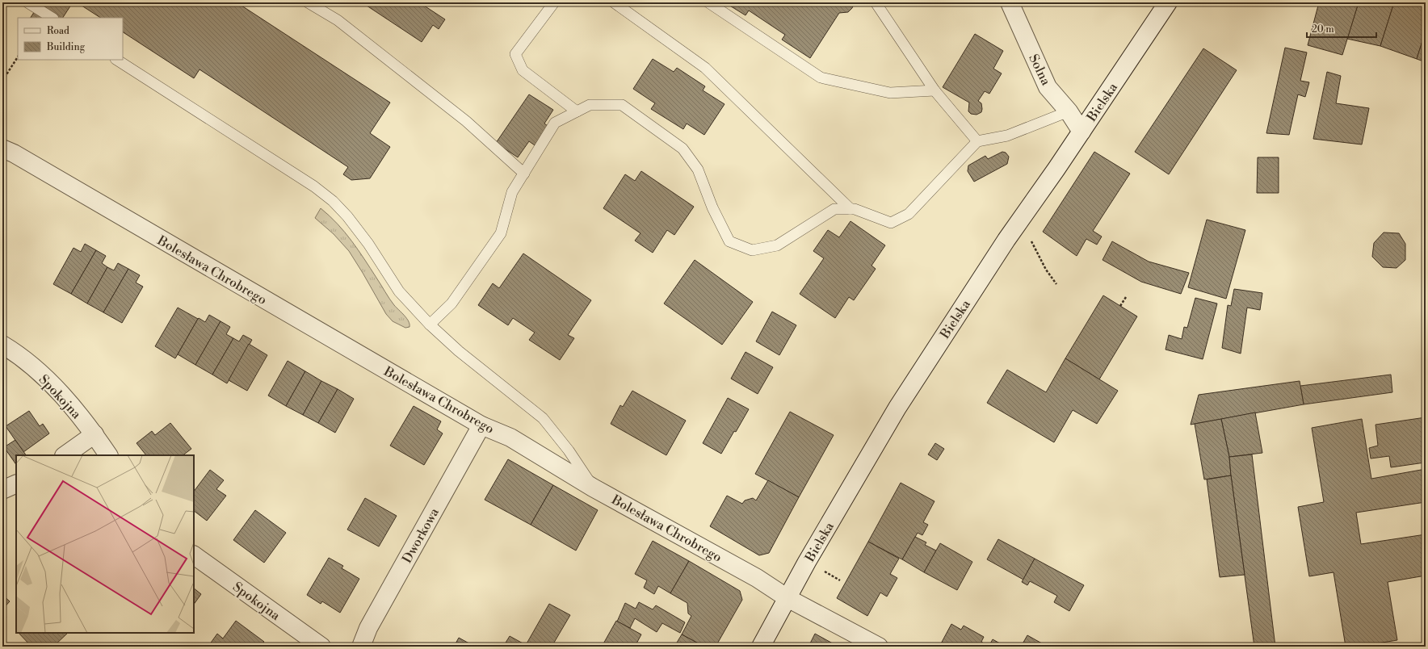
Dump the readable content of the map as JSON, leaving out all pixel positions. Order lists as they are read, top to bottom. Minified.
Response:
{"streets":{"street":["Solna","Bielska","Bolesława Chrobrego","Spokojna","Dworkowa"]},"crossings":[["Solna","Bielska"],["Bielska","Bolesława Chrobrego"],["Bolesława Chrobrego","Dworkowa"]],"legend":["Road","Building"],"scale_bar":"20 m"}
